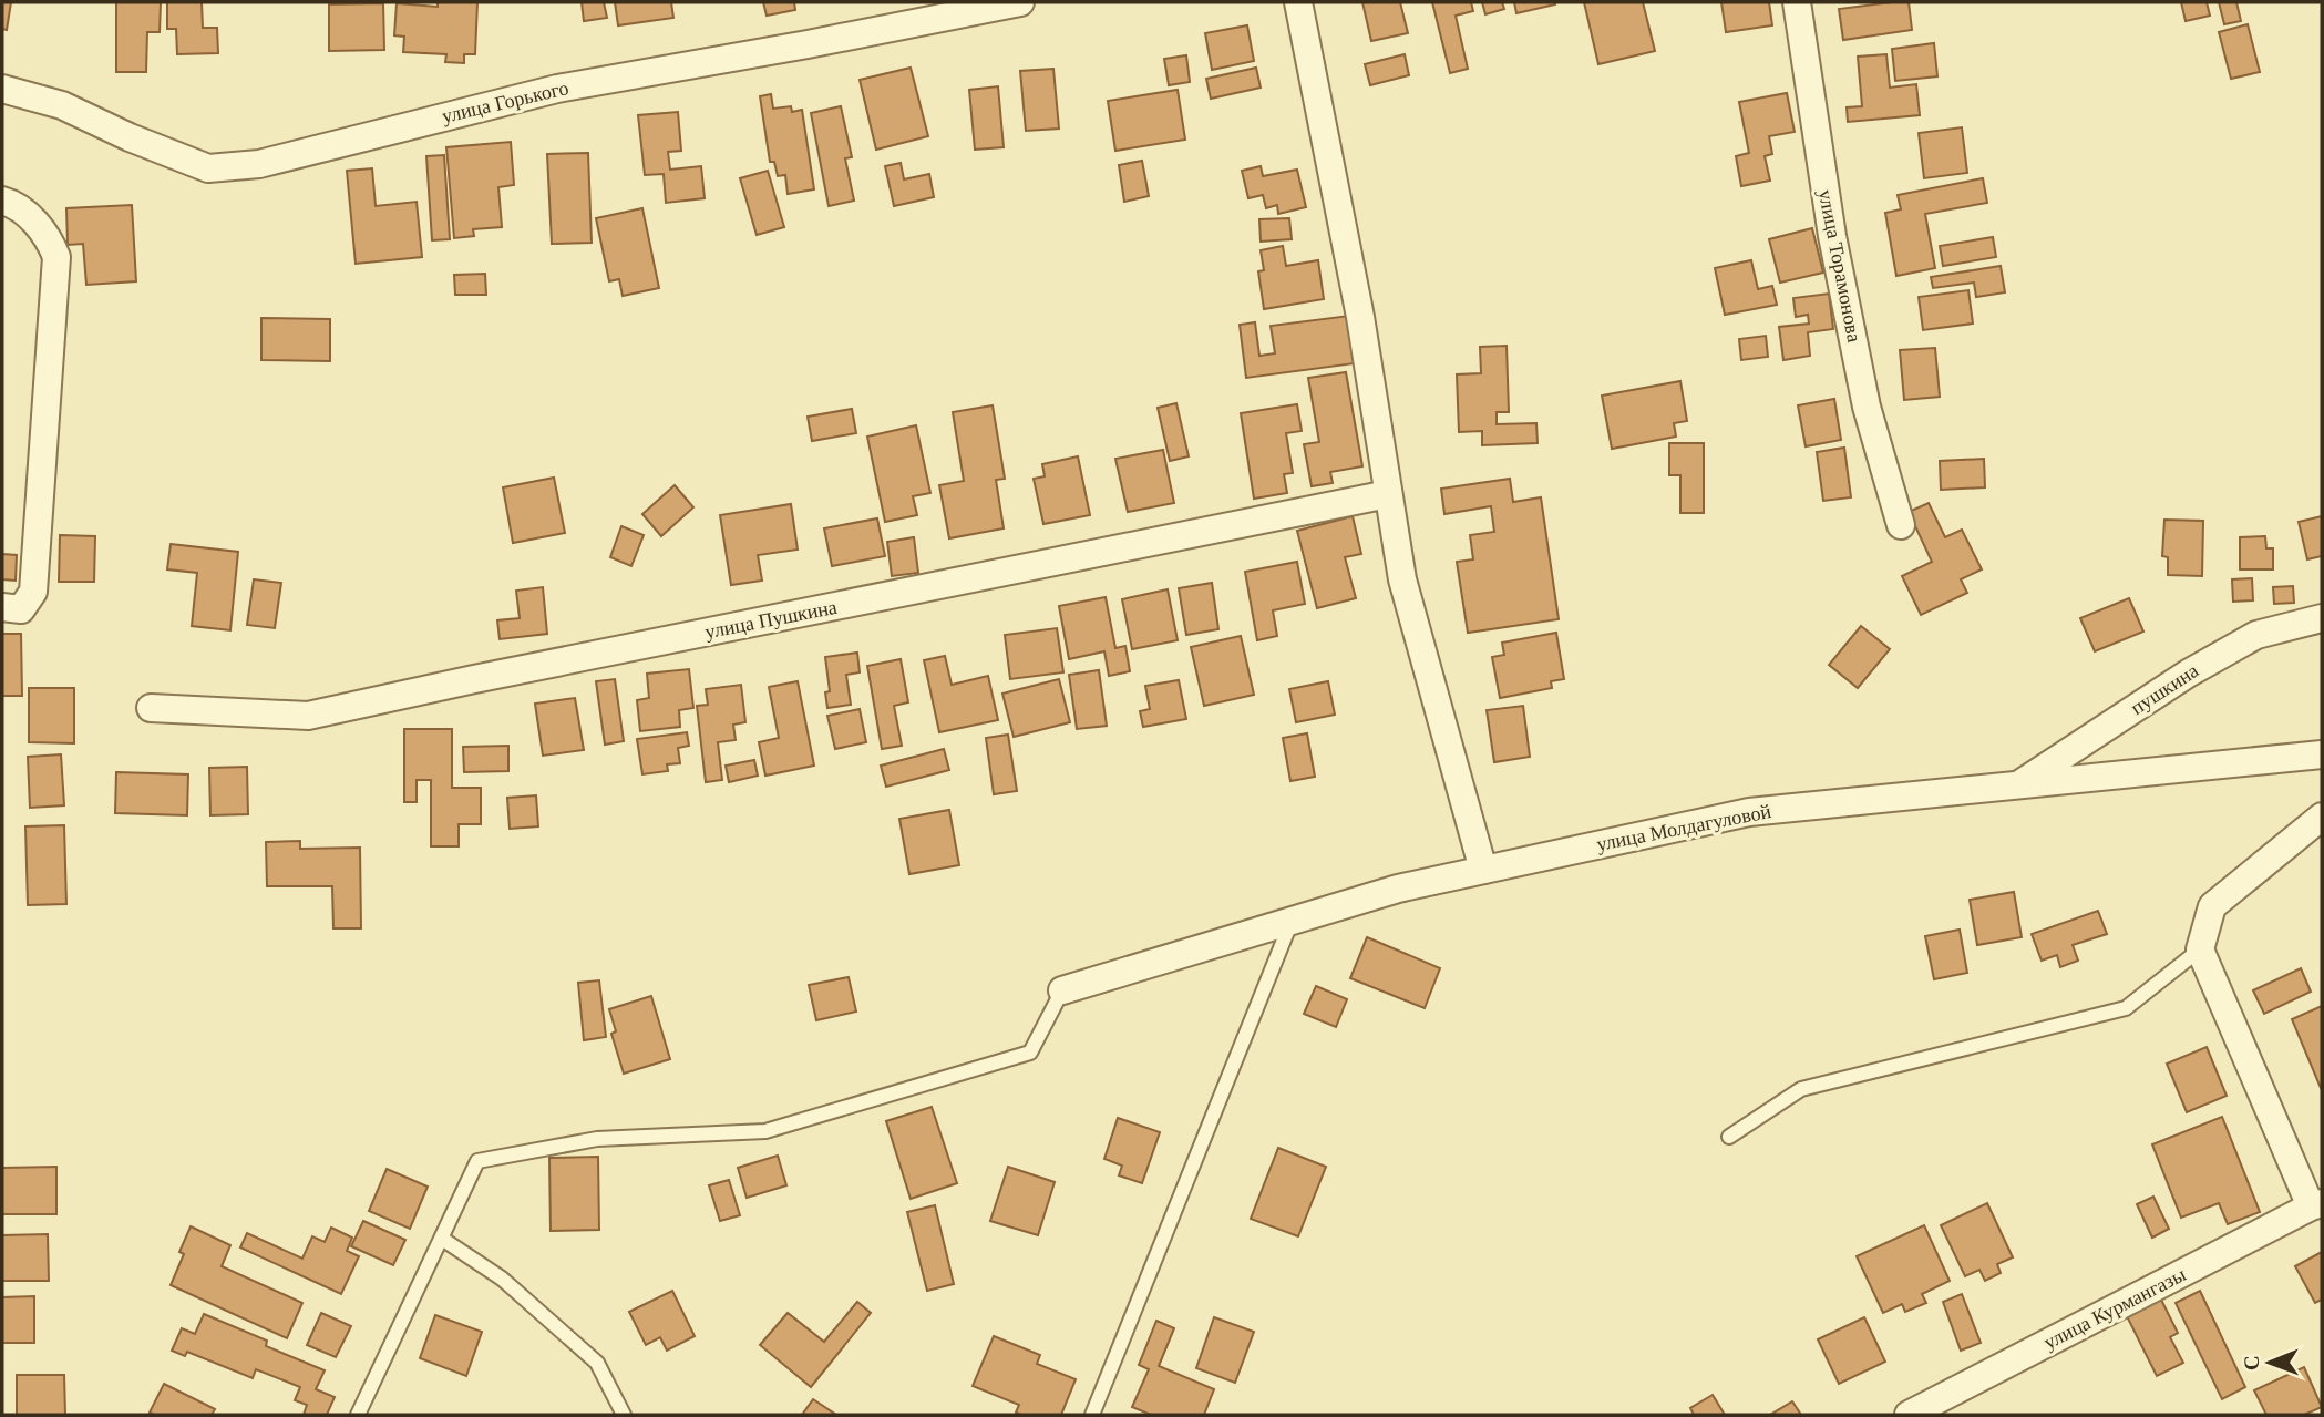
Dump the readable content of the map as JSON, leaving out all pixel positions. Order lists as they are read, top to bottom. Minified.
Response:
{"streets":{"street":["улица Горького","улица Торамонова","улица Пушкина","пушкина","улица Молдагуловой","улица Курмангазы"]},"crossings":[["пушкина","улица Молдагуловой"]],"north":"left"}
